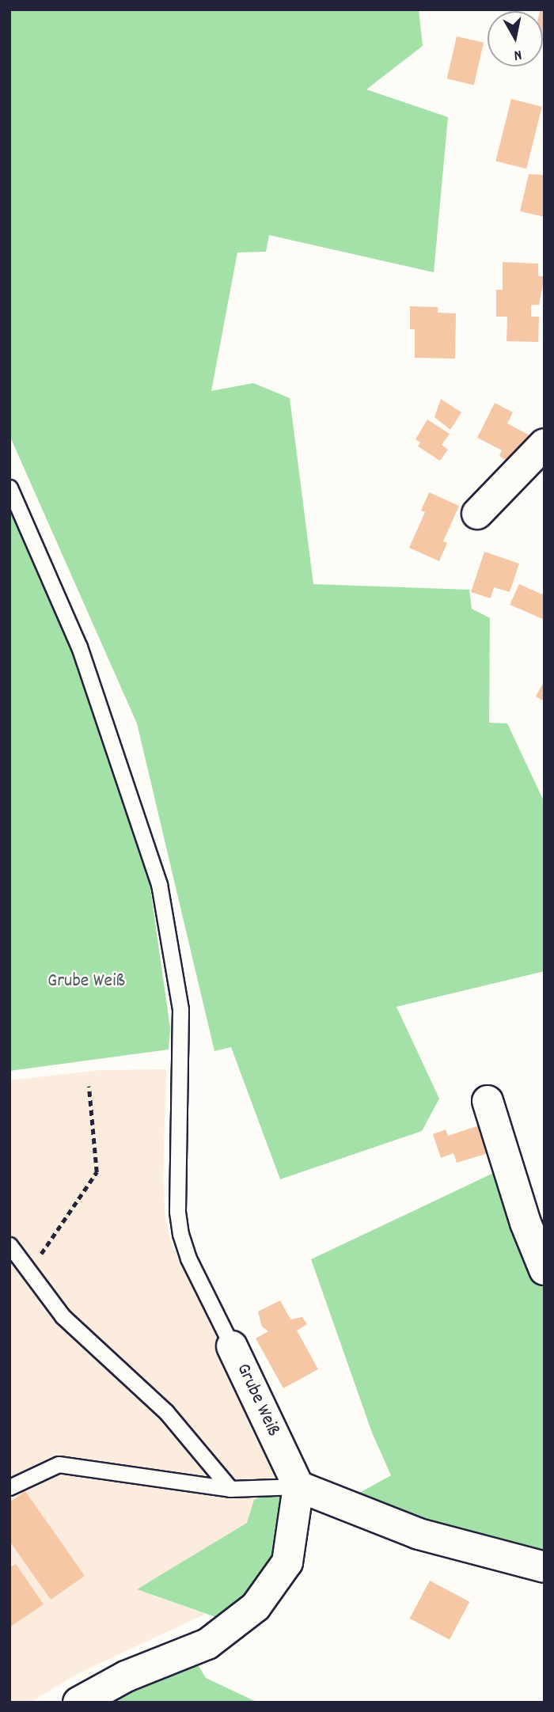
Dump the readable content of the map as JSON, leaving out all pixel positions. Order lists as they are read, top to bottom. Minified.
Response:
{"streets":{"street":["Grube Weiß"]},"parks":["Grube Weiß"],"north":"bottom"}
